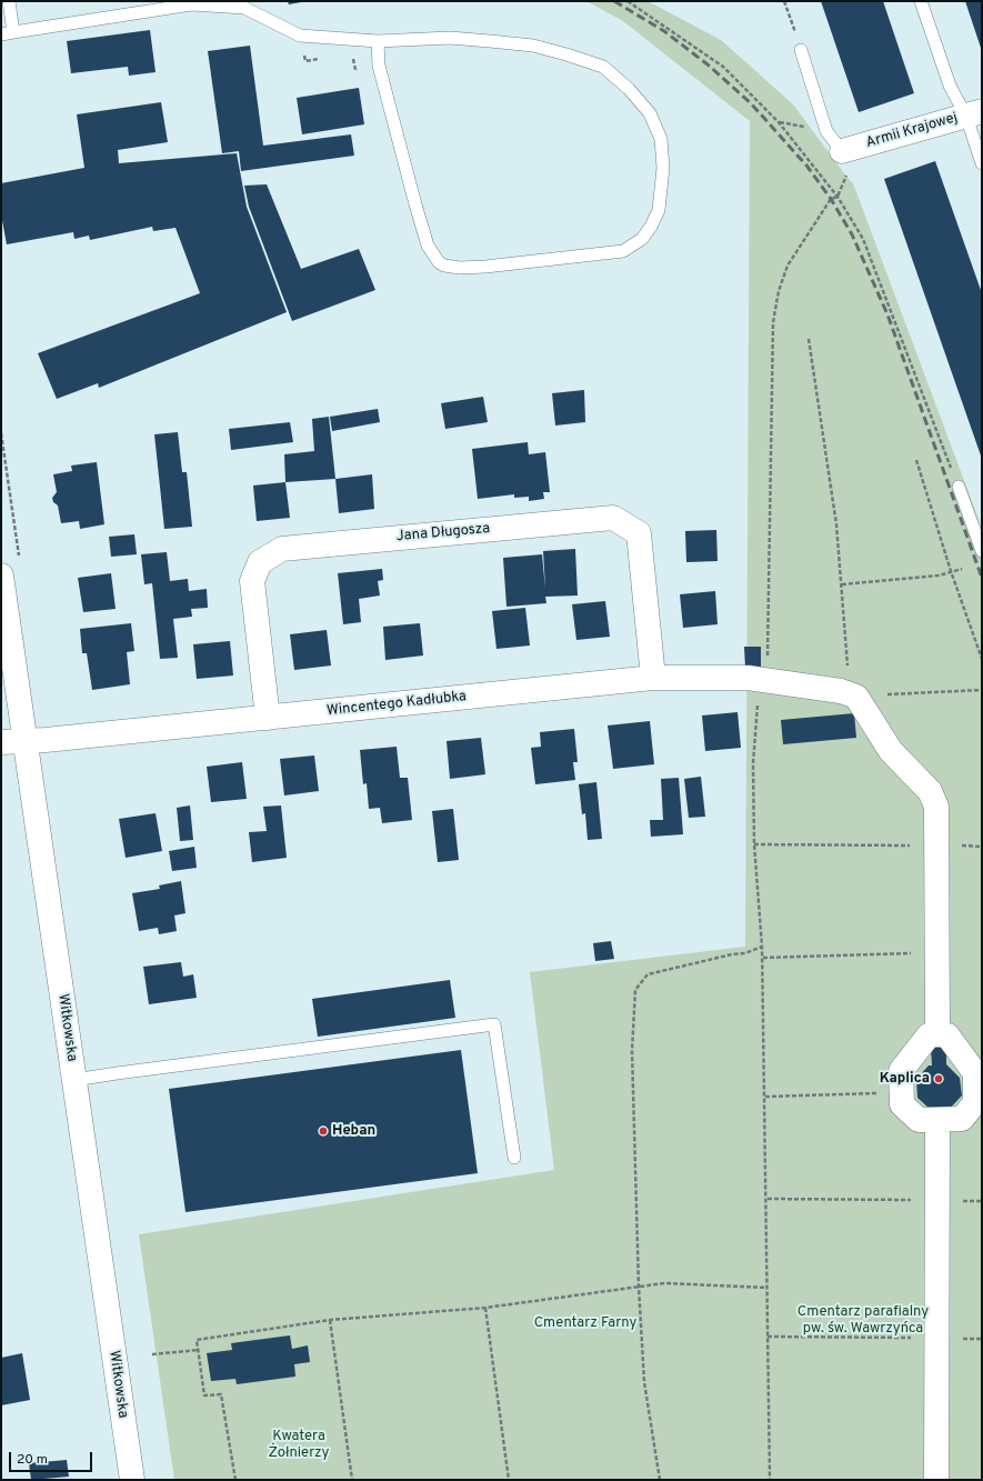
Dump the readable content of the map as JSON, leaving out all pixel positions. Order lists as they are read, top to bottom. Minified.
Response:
{"streets":{"street":["Armii Krajowej","Jana Długosza","Wincentego Kadłubka","Witkowska"]},"crossings":[["Jana Długosza","Wincentego Kadłubka"],["Wincentego Kadłubka","Witkowska"]],"parks":["Cmentarz parafialny pw. św. Wawrzyńca","Cmentarz Farny","Kwatera Żołnierzy"],"places":["Kaplica","Heban"],"scale_bar":"20 m"}
